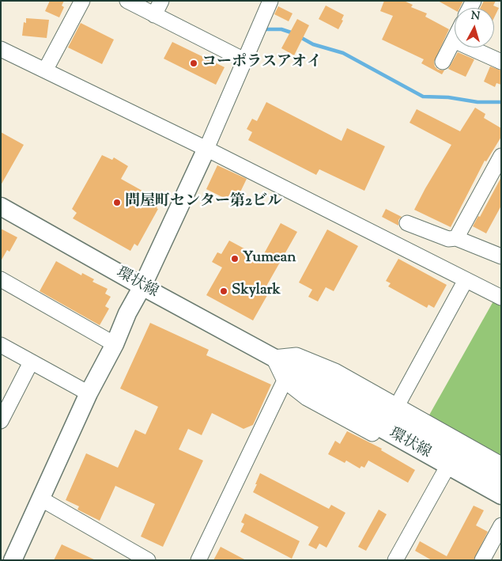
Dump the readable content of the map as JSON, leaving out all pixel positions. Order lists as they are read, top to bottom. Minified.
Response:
{"streets":{"street":["環状線"]},"places":["コーポラスアオイ","問屋町センター第2ビル","Yumean","Skylark"],"north":"top"}
